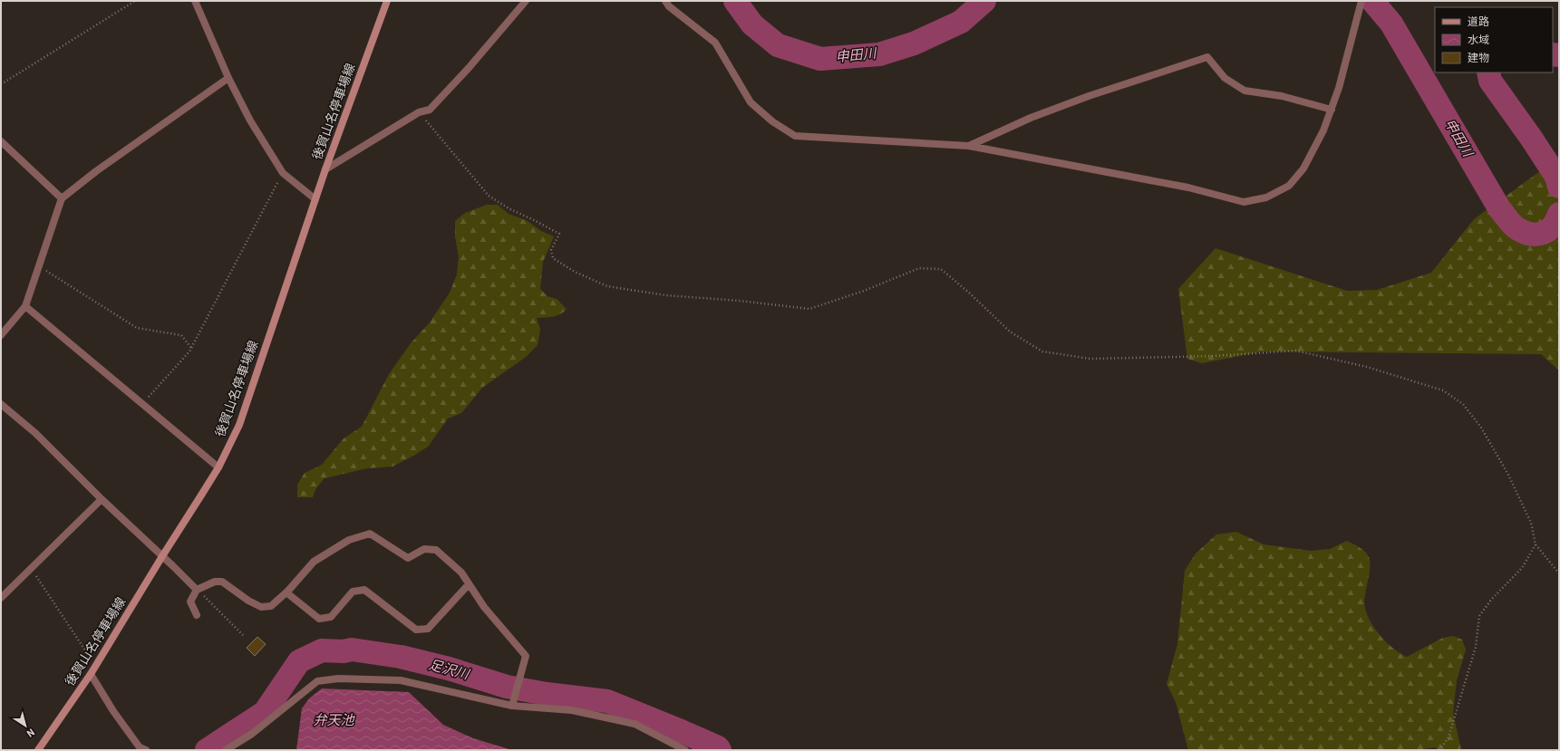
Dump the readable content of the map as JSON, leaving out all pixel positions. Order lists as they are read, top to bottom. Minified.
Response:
{"streets":{"main road":["後賀山名停車場線"]},"water":["申田川","足沢川","弁天池"],"legend":["道路","水域","建物"],"north":"bottom right"}
